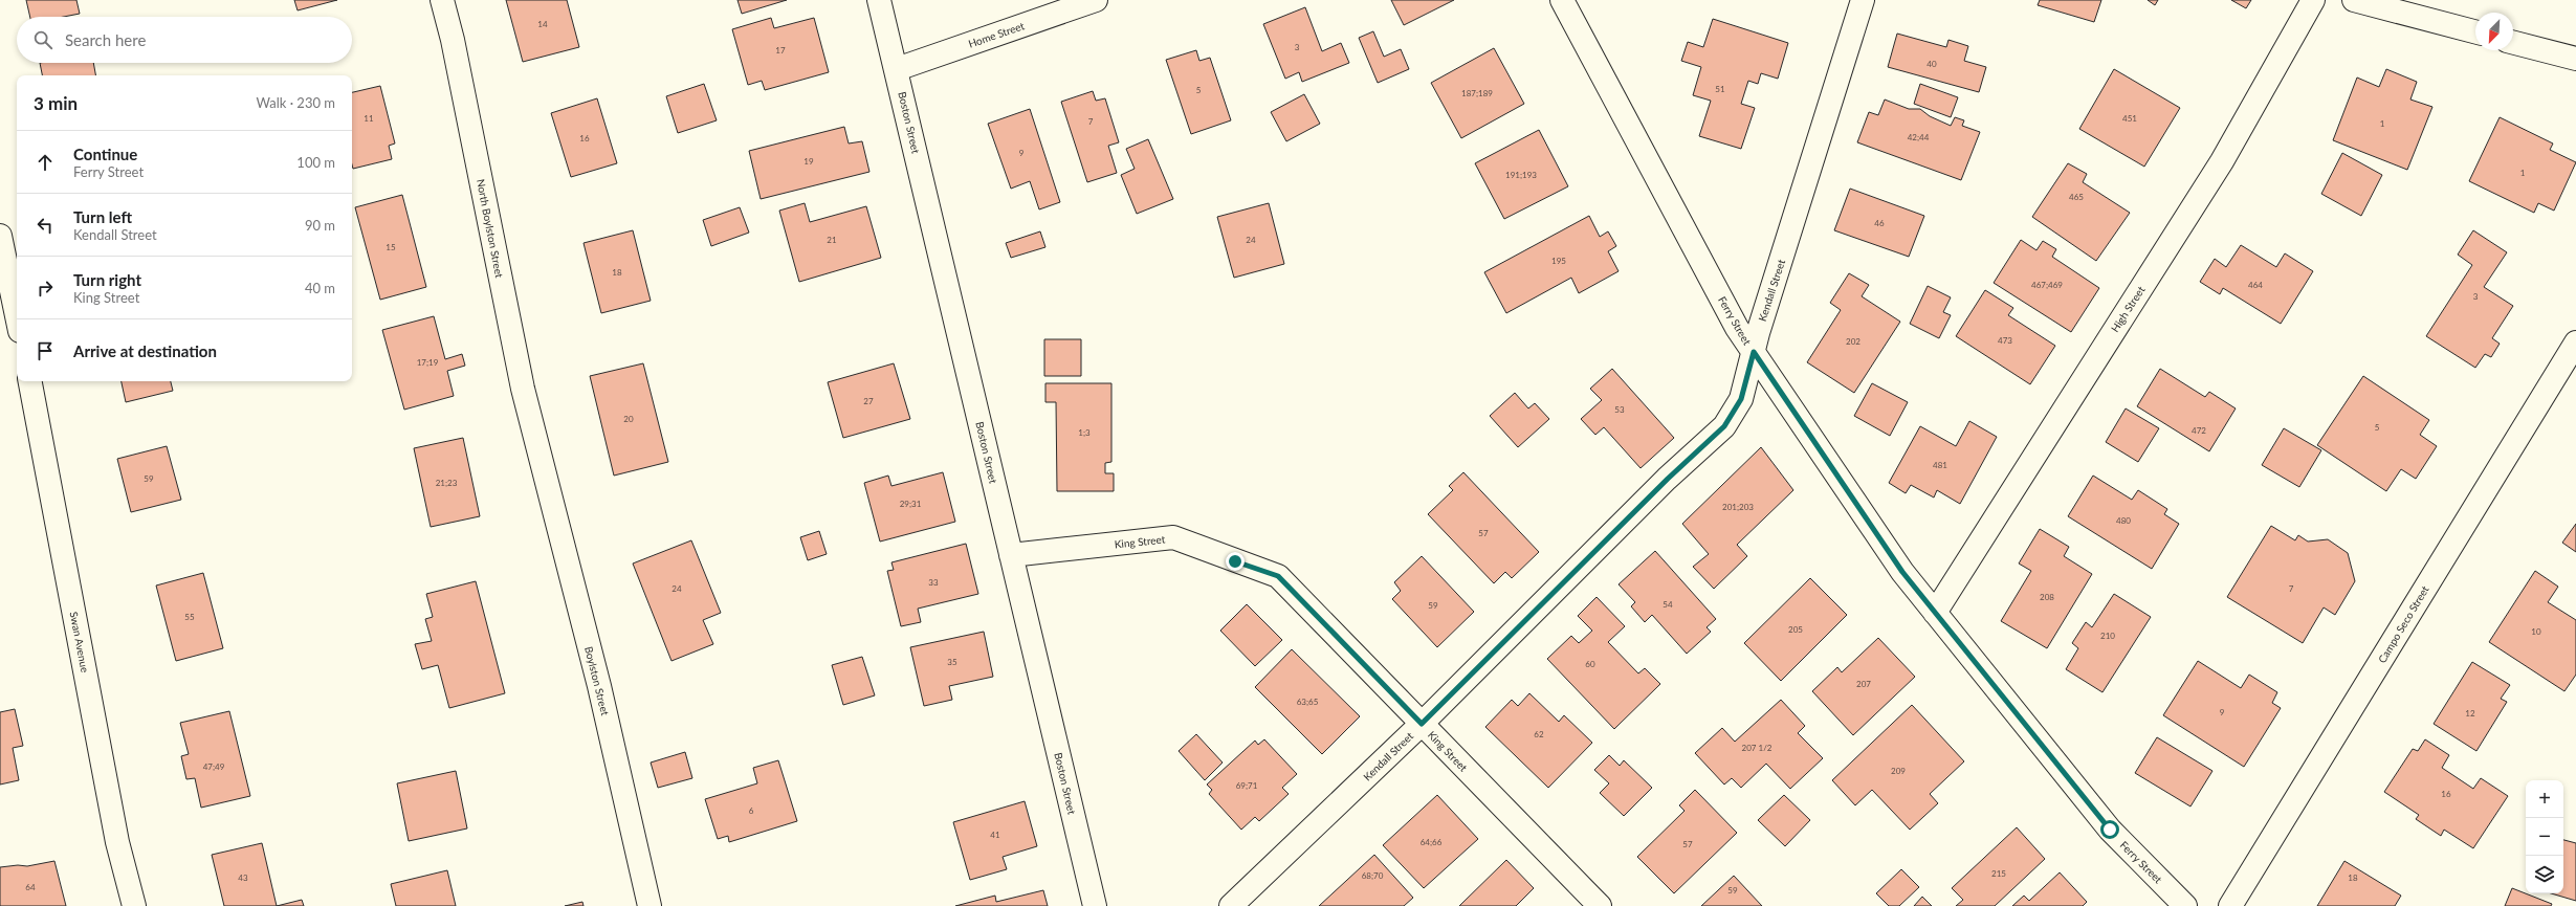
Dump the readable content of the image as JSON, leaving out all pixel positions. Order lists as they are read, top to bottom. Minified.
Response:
{"streets":{"street":["Home Street","Boston Street","North Boylston Street","Kendall Street","High Street","Ferry Street","King Street","Campo Seco Street","Swan Avenue","Boylston Street"]},"crossings":[["Home Street","Boston Street"],["Boston Street","King Street"],["North Boylston Street","Boylston Street"],["Kendall Street","Ferry Street"],["Kendall Street","King Street"],["High Street","Ferry Street"]],"house_numbers":["14","3","17","40","51","5","187;189","11","451","7","1","42;44","16","9","19","1","191;193","465","46","21","24","15","195","18","467;469","464","3","473","202","17;19","27","53","20","5","472","1;3","481","59","21;23","29;31","201;203","480","57","33","24","7","208","54","59","55","205","10","210","35","60","207","63;65","9","12","62","207 1/2","47;49","209","69;71","16","6","41","64;66","57","215","68;70","43","18","64","59"],"north":"bottom left","page":{"search":"Search here","heading":["3 min","Walk · 230 m"],"list":[["Continue","Ferry Street","100 m"],["Turn left","Kendall Street","90 m"],["Turn right","King Street","40 m"],"Arrive at destination"],"map_buttons":["+","−"]}}
